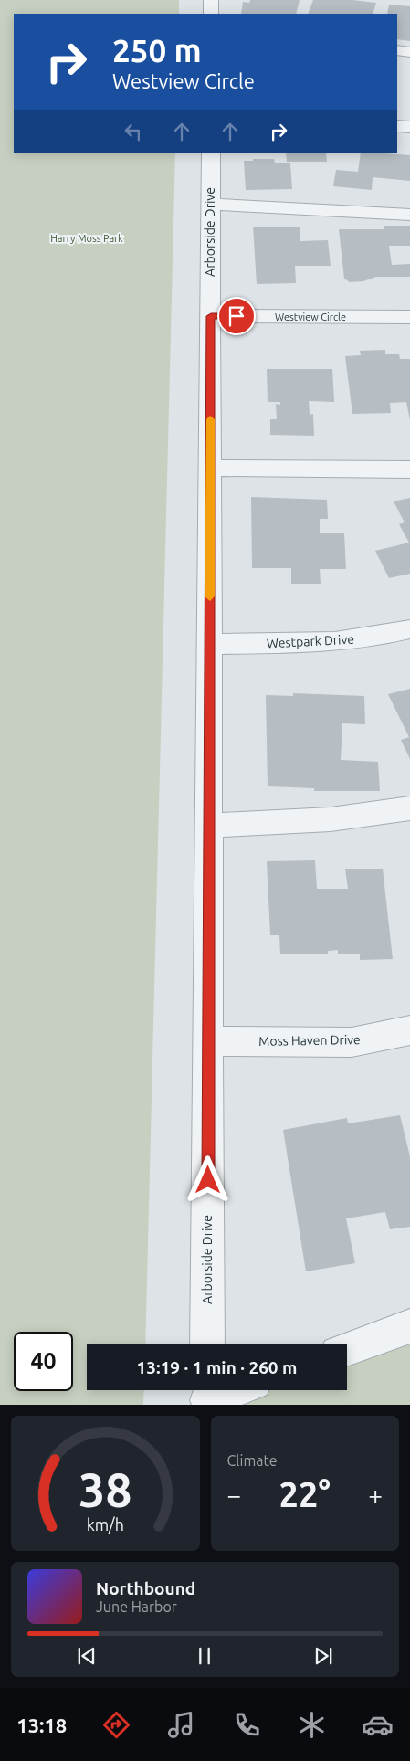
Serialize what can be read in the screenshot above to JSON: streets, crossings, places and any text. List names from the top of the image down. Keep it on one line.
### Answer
{"streets":{"street":["Arborside Drive","Westview Circle","Westpark Drive","Moss Haven Drive"]},"crossings":[["Arborside Drive","Westview Circle"],["Arborside Drive","Westpark Drive"],["Arborside Drive","Moss Haven Drive"]],"parks":["Harry Moss Park"],"page":{"turn":["250 m","Westview Circle"],"limit":"40","trip":"13:19 · 1 min · 260 m","tile":"Climate","heat":["−","22°","+"],"song":["Northbound","June Harbor"],"tabs":"13:18","gauge":["38","km/h"]}}
